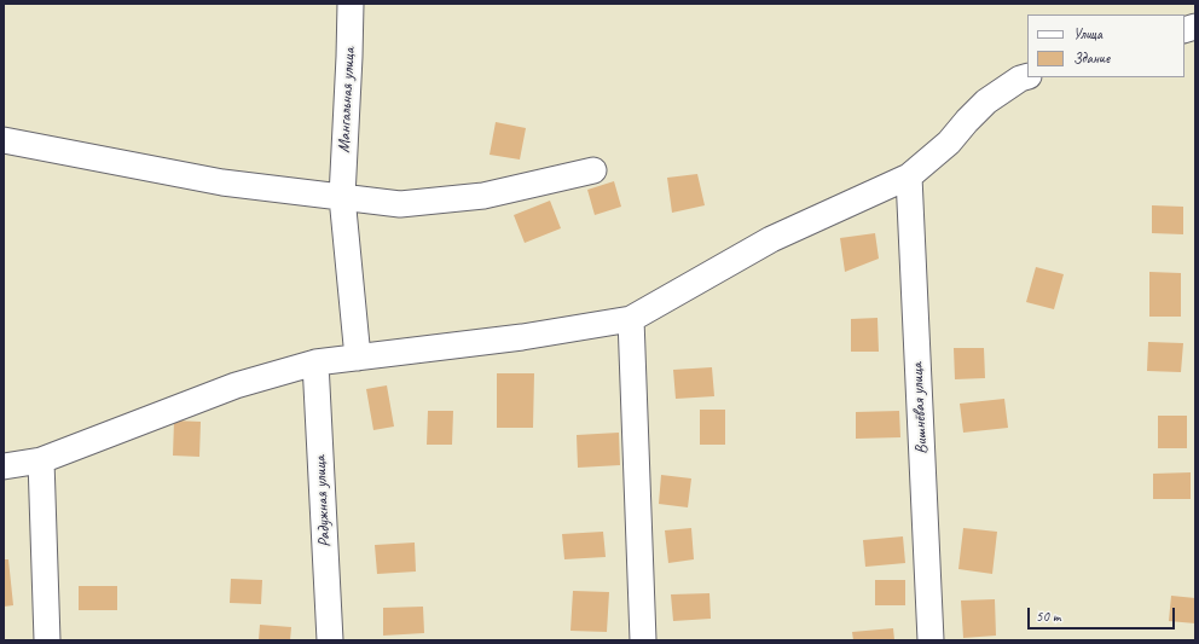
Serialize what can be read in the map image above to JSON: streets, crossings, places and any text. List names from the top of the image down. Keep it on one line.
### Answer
{"streets":{"street":["Мангальная улица","Вишнёвая улица","Радужная улица"]},"legend":["Улица","Здание"],"scale_bar":"50 m"}
